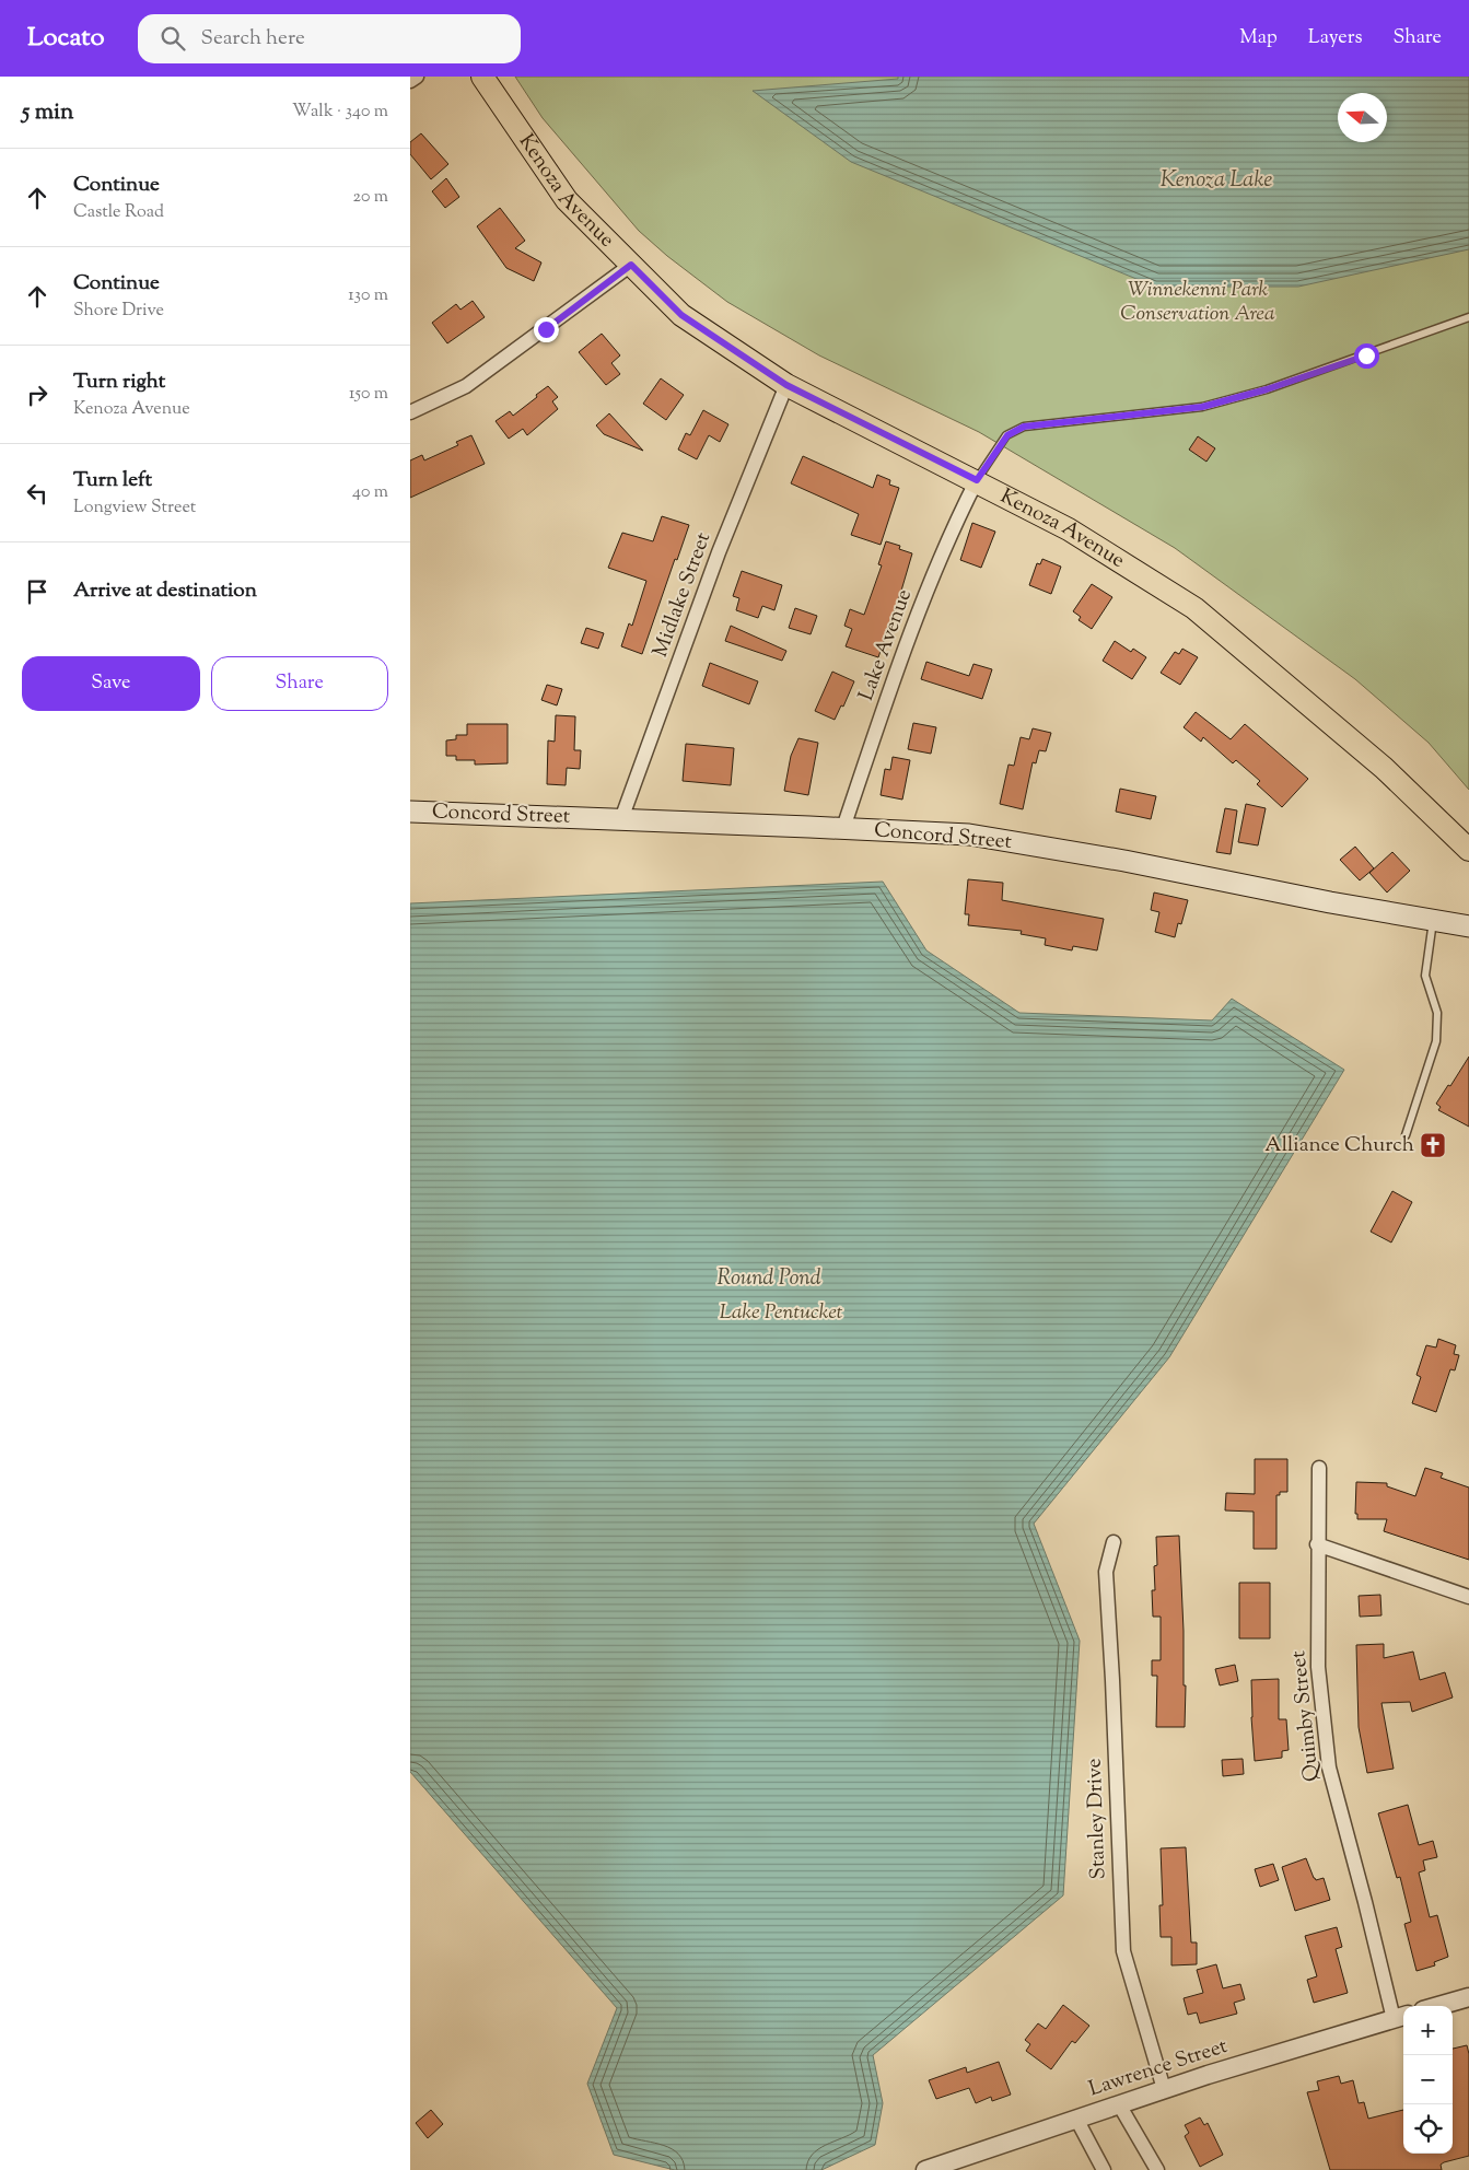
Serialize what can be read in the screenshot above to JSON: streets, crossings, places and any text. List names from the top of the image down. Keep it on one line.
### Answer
{"streets":{"main road":["Kenoza Avenue","Concord Street"],"street":["Midlake Street","Lake Avenue","Quimby Street","Stanley Drive","Lawrence Street"]},"crossings":[["Kenoza Avenue","Midlake Street"],["Kenoza Avenue","Lake Avenue"],["Midlake Street","Concord Street"],["Lake Avenue","Concord Street"],["Quimby Street","Lawrence Street"],["Stanley Drive","Lawrence Street"]],"water":["Kenoza Lake","Round Pond"],"parks":["Winnekenni Park Conservation Area","Lake Pentucket"],"places":{"church":["Alliance Church"]},"north":"left","page":{"header":"Locato","search":"Search here","nav":["Map","Layers","Share"],"heading":["5 min","Walk · 340 m"],"list":[["Continue","Castle Road","20 m"],["Continue","Shore Drive","130 m"],["Turn right","Kenoza Avenue","150 m"],["Turn left","Longview Street","40 m"],"Arrive at destination"],"buttons":["Save","Share"],"map_buttons":["+","−"]}}
